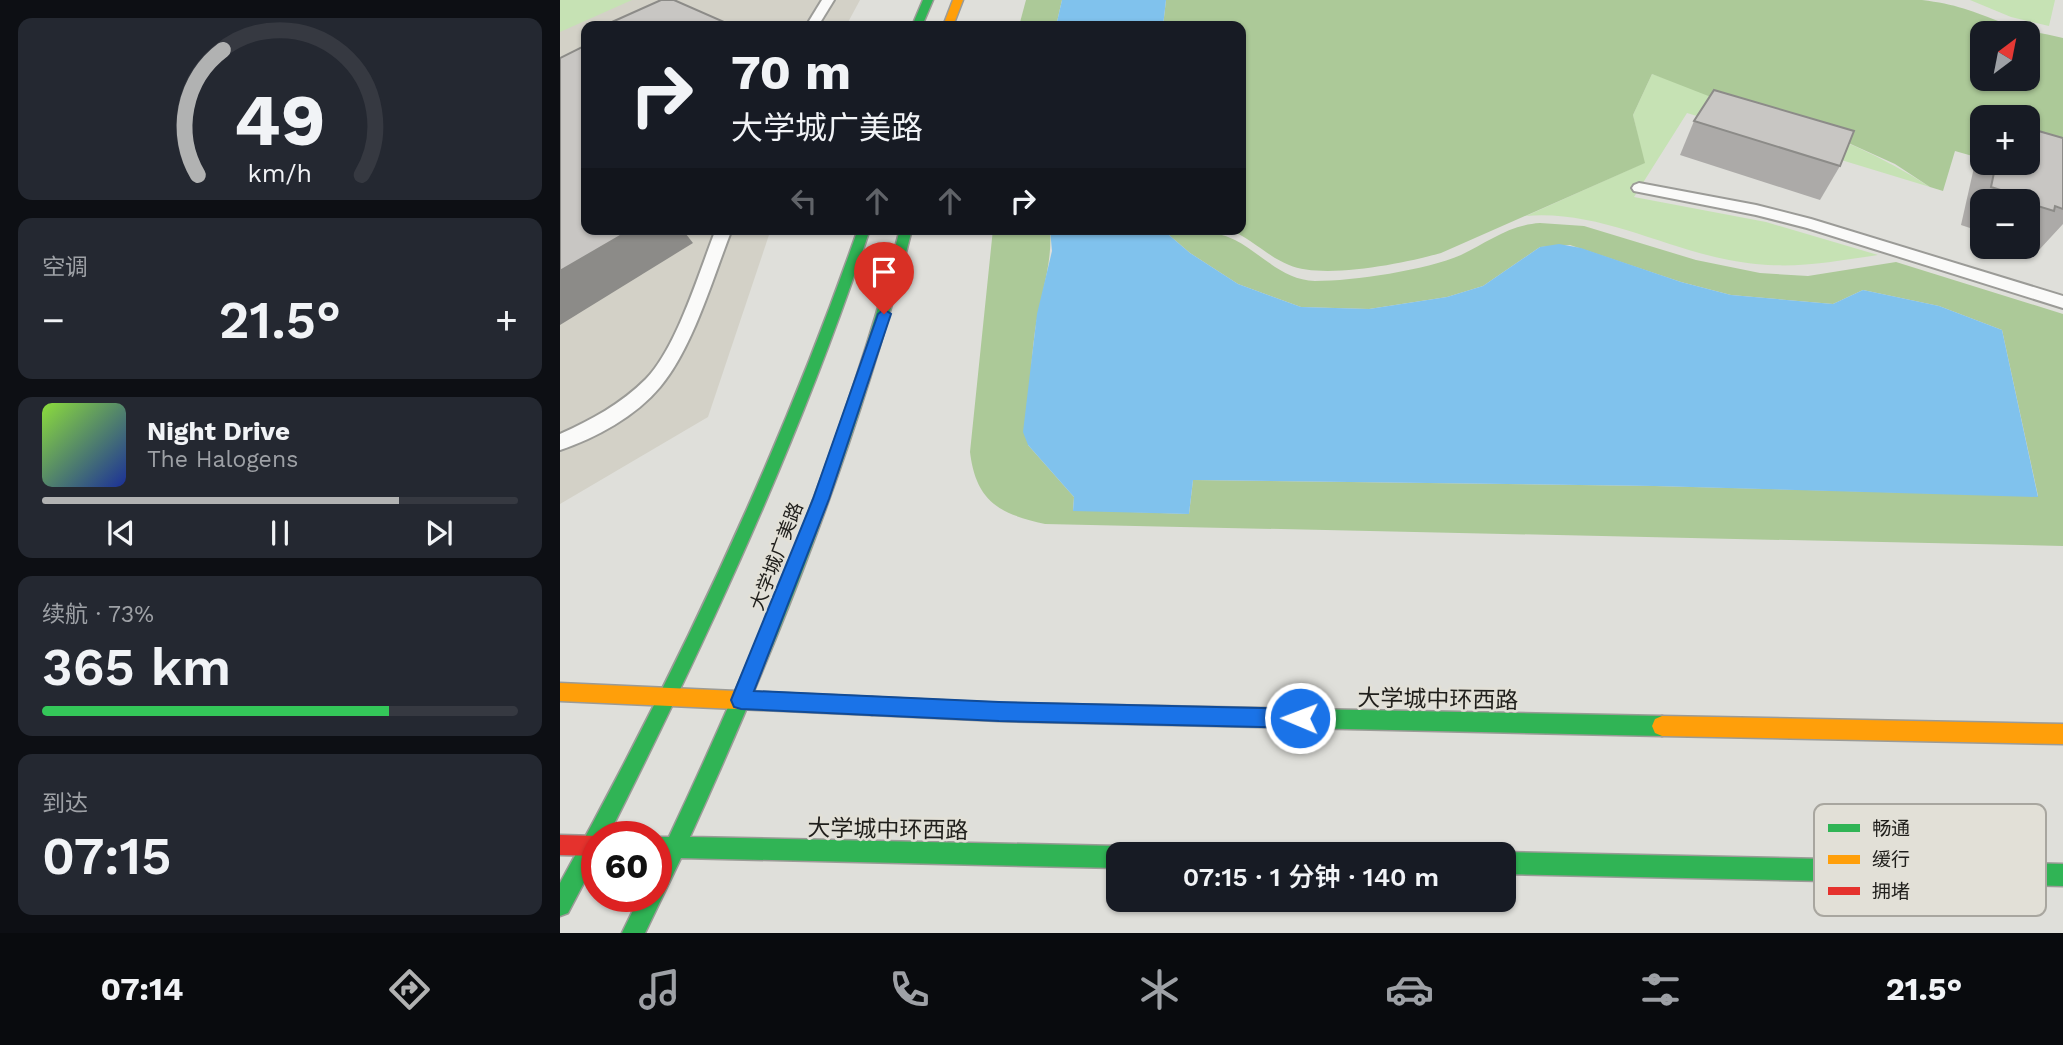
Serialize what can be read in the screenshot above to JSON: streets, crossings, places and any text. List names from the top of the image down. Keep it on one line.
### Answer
{"streets":{"main road":["大学城广美路","大学城中环西路"]},"crossings":[["大学城广美路","大学城中环西路"]],"legend":["畅通","缓行","拥堵"],"north":"top right","page":{"map_buttons":["+","−"],"turn":["70 m","大学城广美路"],"tile":["空调",["续航 · 73%","365 km"],["到达","07:15"]],"heat":["−","21.5°","+"],"song":["Night Drive","The Halogens"],"limit":"60","trip":"07:15 · 1 分钟 · 140 m","tabs":["07:14","21.5°"],"gauge":["49","km/h"]}}
